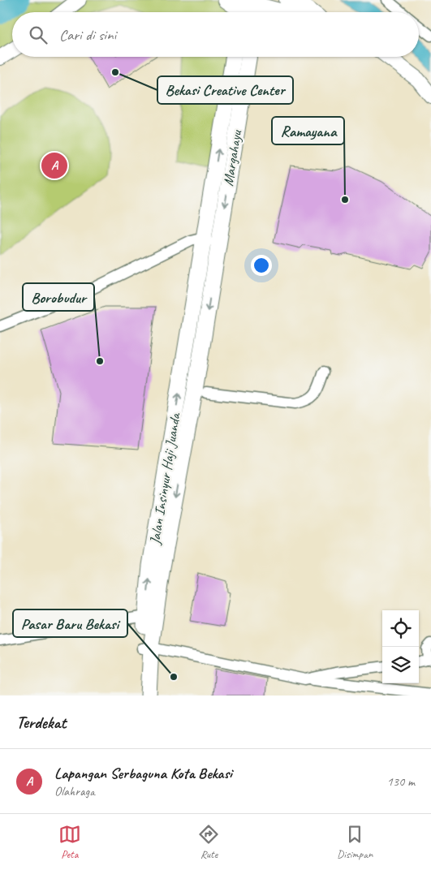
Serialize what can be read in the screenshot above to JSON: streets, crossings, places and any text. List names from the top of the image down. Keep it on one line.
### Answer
{"streets":{"main road":["Margahayu","Jalan Insinyur Haji Juanda"]},"crossings":[["Margahayu","Jalan Insinyur Haji Juanda"]],"one_way":["Margahayu"],"places":["Bekasi Creative Center","Ramayana","Borobudur","Pasar Baru Bekasi"],"page":{"search":"Cari di sini","pins":"A","heading":"Terdekat","list":[{"mark":"A","name":"Lapangan Serbaguna Kota Bekasi","note":"Olahraga","value":"130 m"}],"nav":["Peta","Rute","Disimpan"]}}
